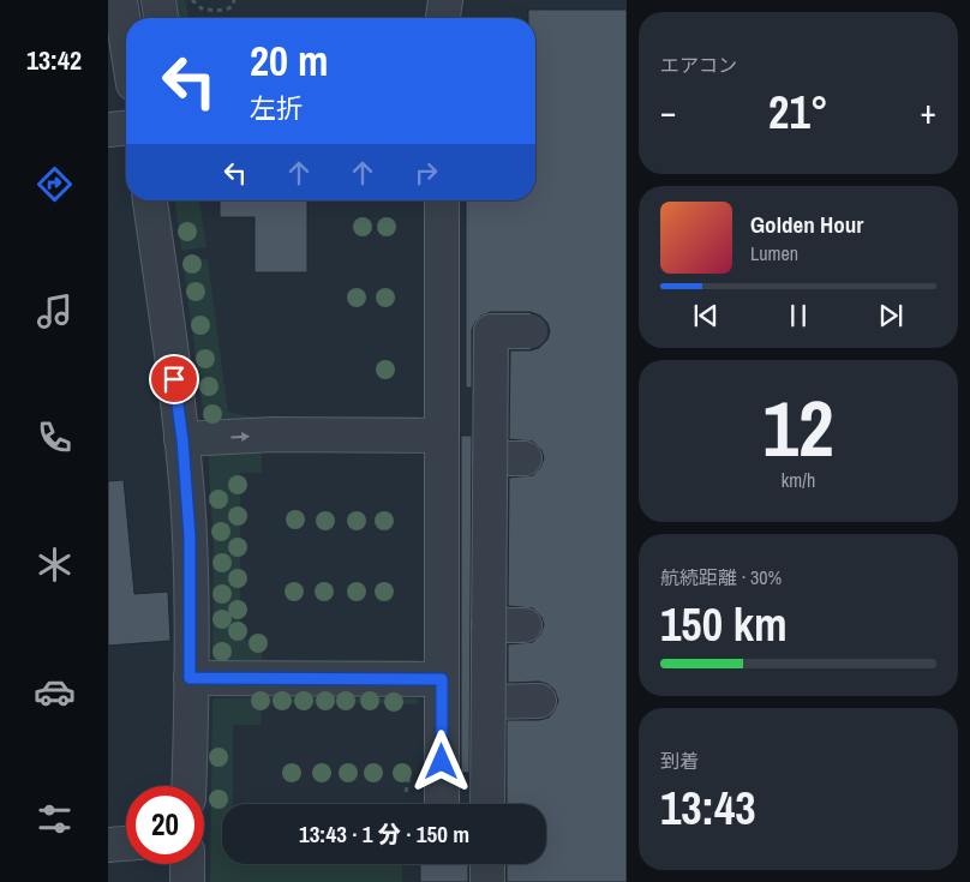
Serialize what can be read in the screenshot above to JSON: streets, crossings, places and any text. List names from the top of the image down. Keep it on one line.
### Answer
{"page":{"tabs":"13:42","tile":["エアコン",["12","km/h"],["航続距離 · 30%","150 km"],["到着","13:43"]],"turn":["20 m","左折"],"heat":["−","21°","+"],"song":["Golden Hour","Lumen"],"limit":"20","trip":"13:43 · 1 分 · 150 m"}}
